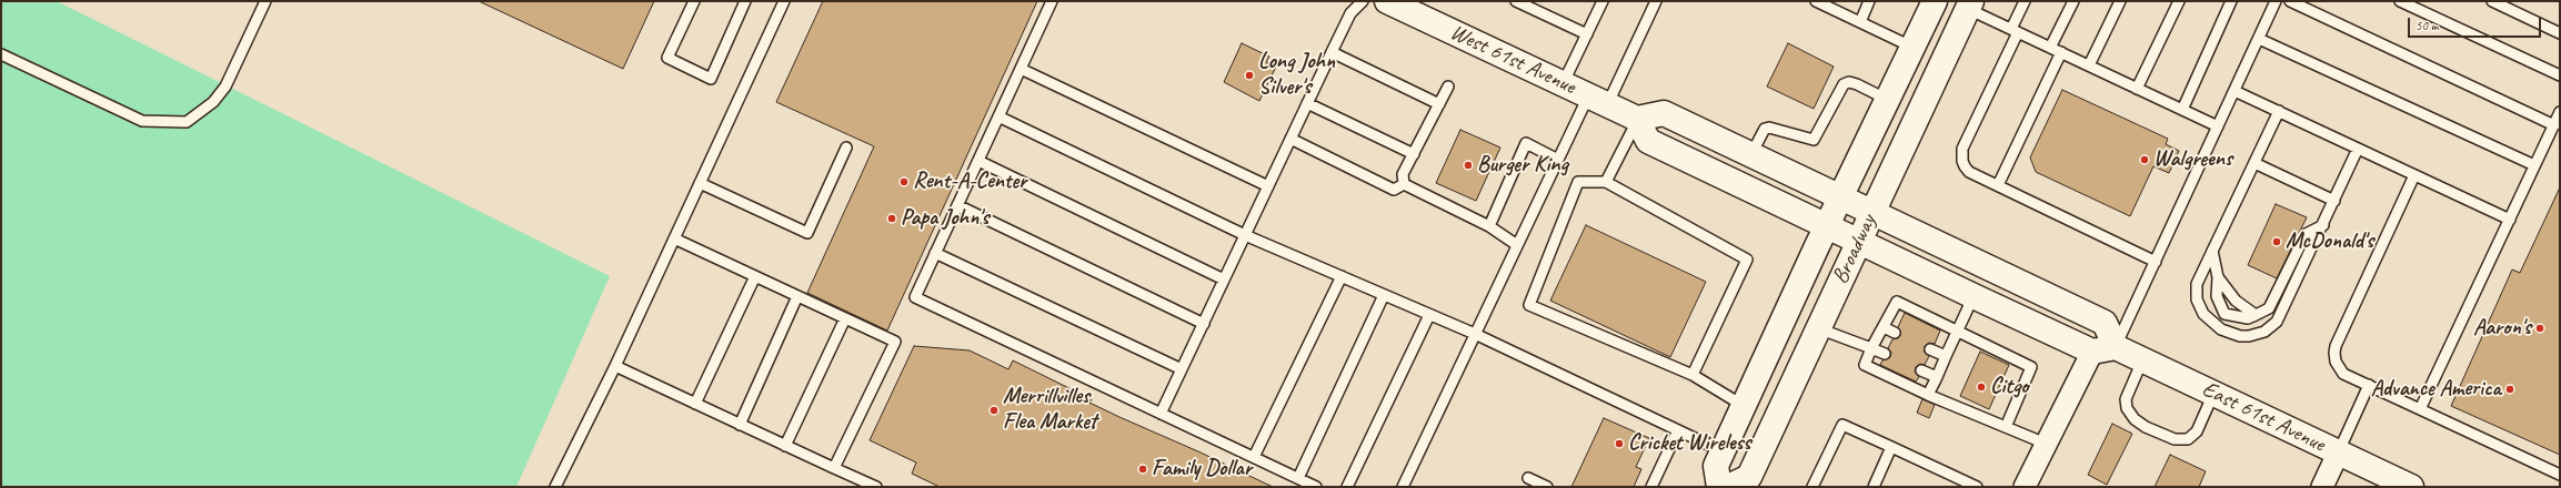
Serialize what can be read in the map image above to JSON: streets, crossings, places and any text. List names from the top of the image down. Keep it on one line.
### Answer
{"streets":{"main road":["West 61st Avenue","Broadway","East 61st Avenue"]},"crossings":[["Broadway","East 61st Avenue"]],"places":["Long John Silver's","Walgreens","Burger King","Rent-A-Center","Papa John's","McDonald's","Aaron's","Citgo","Advance America","Merrillvilles Flea Market","Cricket Wireless","Family Dollar"],"scale_bar":"50 m"}
